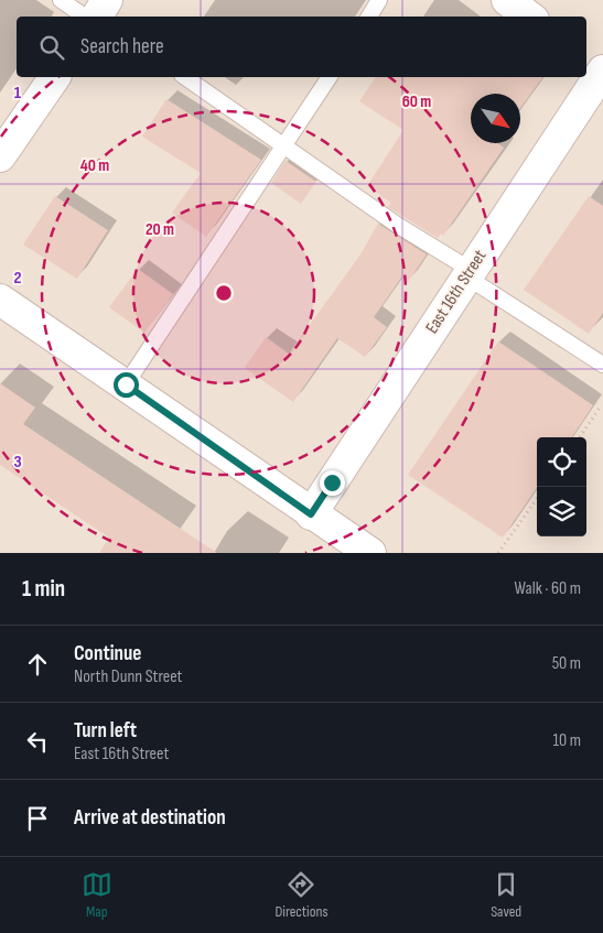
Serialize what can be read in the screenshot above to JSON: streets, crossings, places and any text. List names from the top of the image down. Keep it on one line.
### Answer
{"streets":{"street":["East 16th Street"]},"north":"bottom right","page":{"search":"Search here","heading":["1 min","Walk · 60 m"],"list":[["Continue","North Dunn Street","50 m"],["Turn left","East 16th Street","10 m"],"Arrive at destination"],"nav":["Map","Directions","Saved"]},"grid":{"rows":["1","2","3"]},"rings":["60 m","40 m","20 m"]}
